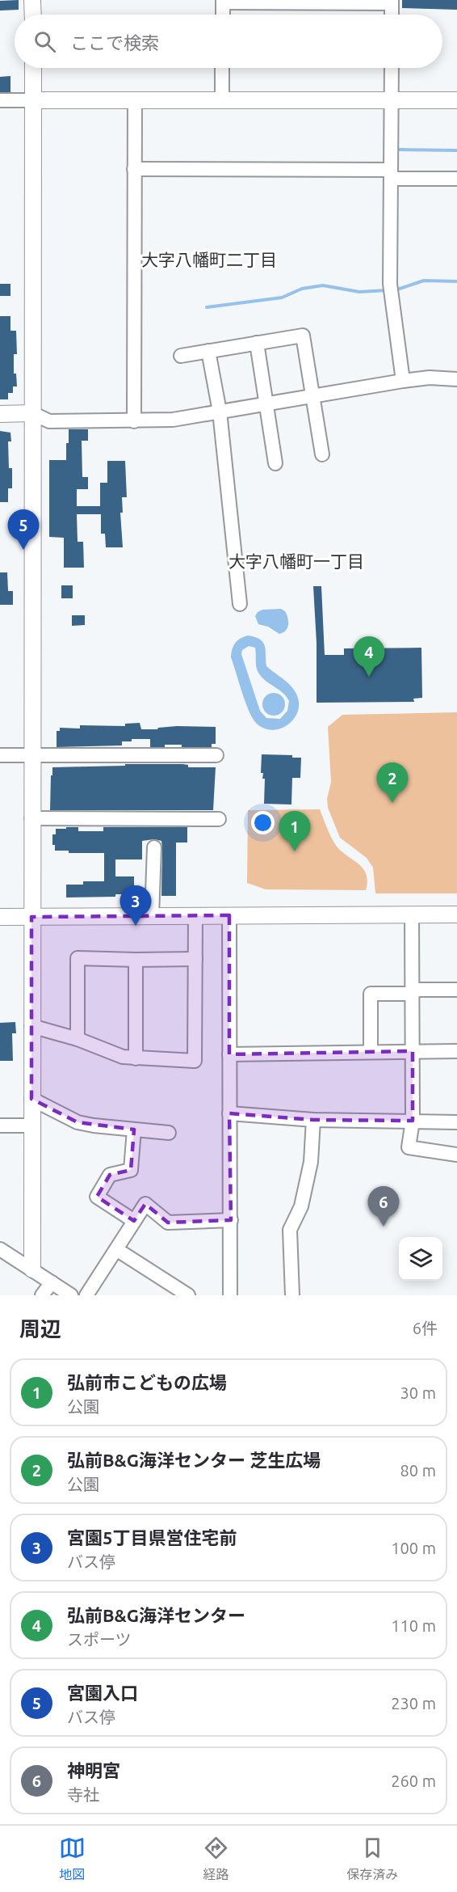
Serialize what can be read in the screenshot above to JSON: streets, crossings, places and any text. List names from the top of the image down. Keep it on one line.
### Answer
{"districts":["大字八幡町二丁目","大字八幡町一丁目"],"page":{"search":"ここで検索","pins":["5","4","2","1","3","6"],"heading":["周辺","6件"],"list":[{"mark":"1","name":"弘前市こどもの広場","note":"公園","value":"30 m"},{"mark":"2","name":"弘前B&G海洋センター 芝生広場","note":"公園","value":"80 m"},{"mark":"3","name":"宮園5丁目県営住宅前","note":"バス停","value":"100 m"},{"mark":"4","name":"弘前B&G海洋センター","note":"スポーツ","value":"110 m"},{"mark":"5","name":"宮園入口","note":"バス停","value":"230 m"},{"mark":"6","name":"神明宮","note":"寺社","value":"260 m"}],"nav":["地図","経路","保存済み"]}}
